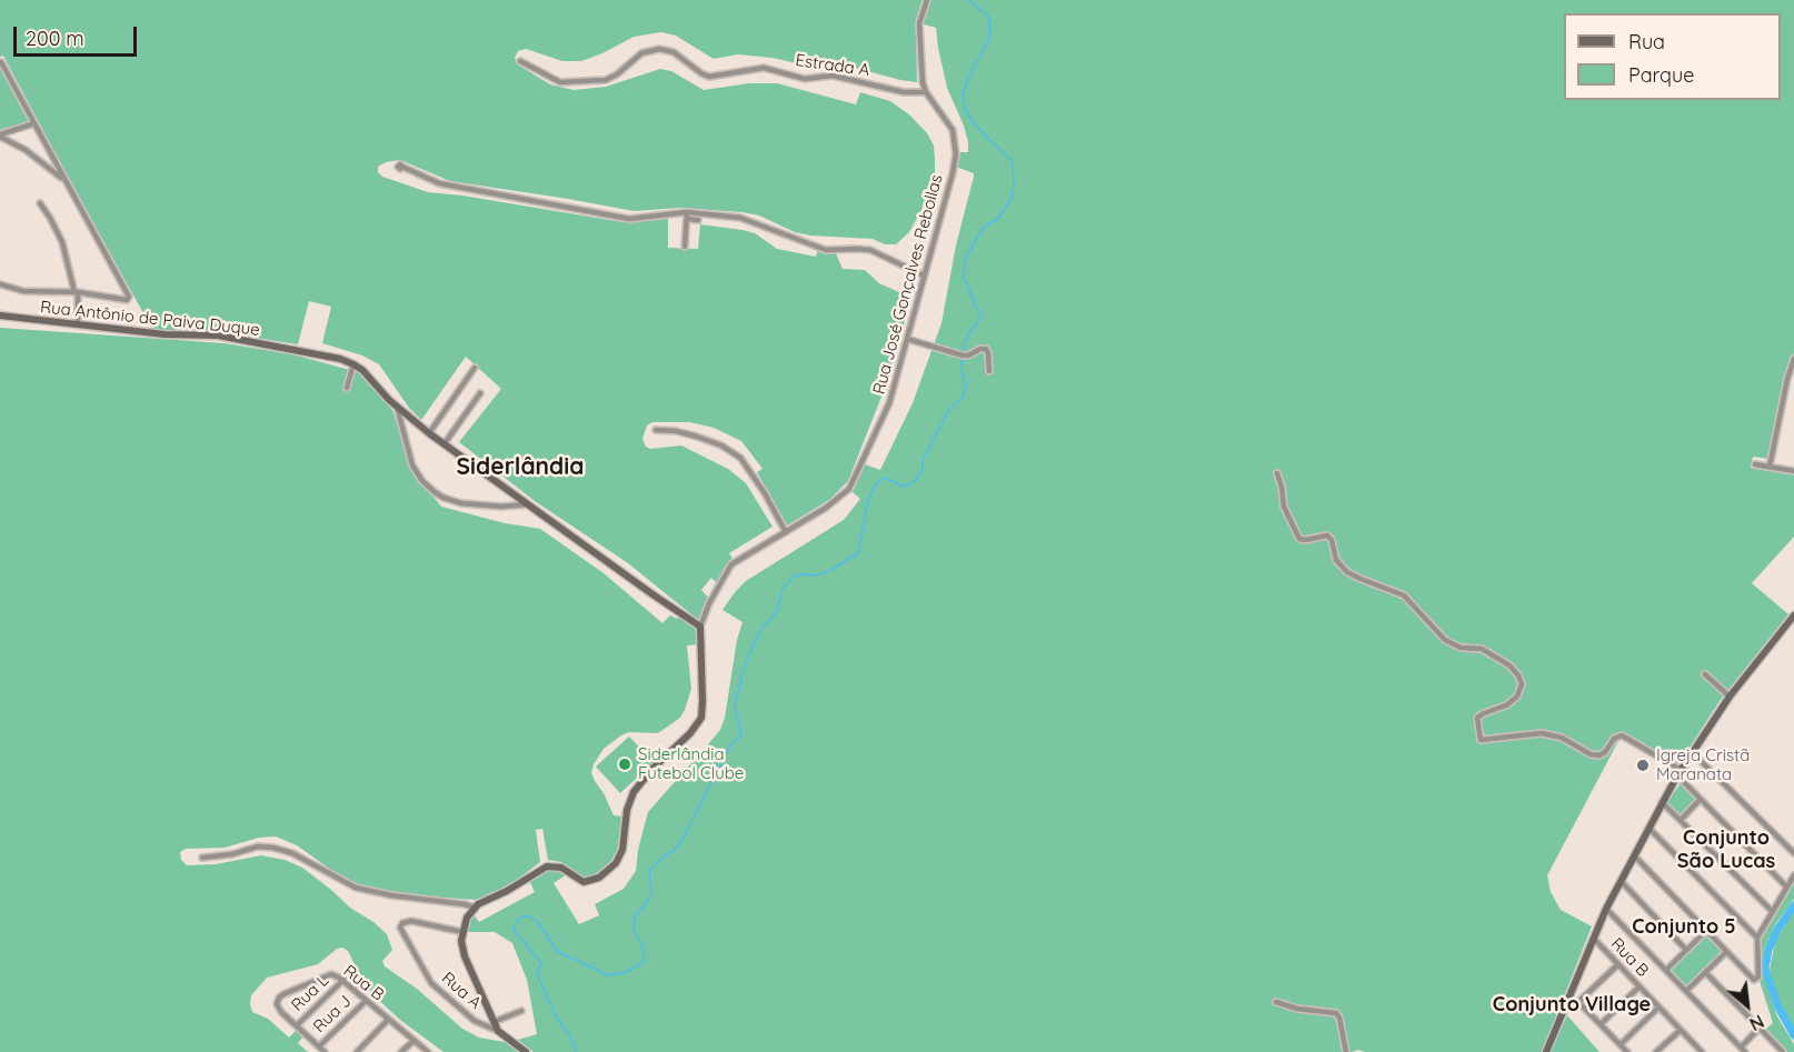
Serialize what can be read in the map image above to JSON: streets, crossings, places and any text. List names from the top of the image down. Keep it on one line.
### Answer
{"streets":{"street":["Estrada A","Rua José Gonçalves Rebollas","Rua Antônio de Paiva Duque","Rua B","Rua A","Rua L","Rua J"]},"crossings":[["Estrada A","Rua José Gonçalves Rebollas"],["Rua José Gonçalves Rebollas","Rua Antônio de Paiva Duque"],["Rua B","Rua L"],["Rua B","Rua J"]],"districts":["Siderlândia","Conjunto São Lucas","Conjunto 5","Conjunto Village"],"places":["Siderlândia Futebol Clube","Igreja Cristã Maranata"],"legend":["Rua","Parque"],"scale_bar":"200 m","north":"bottom right"}
